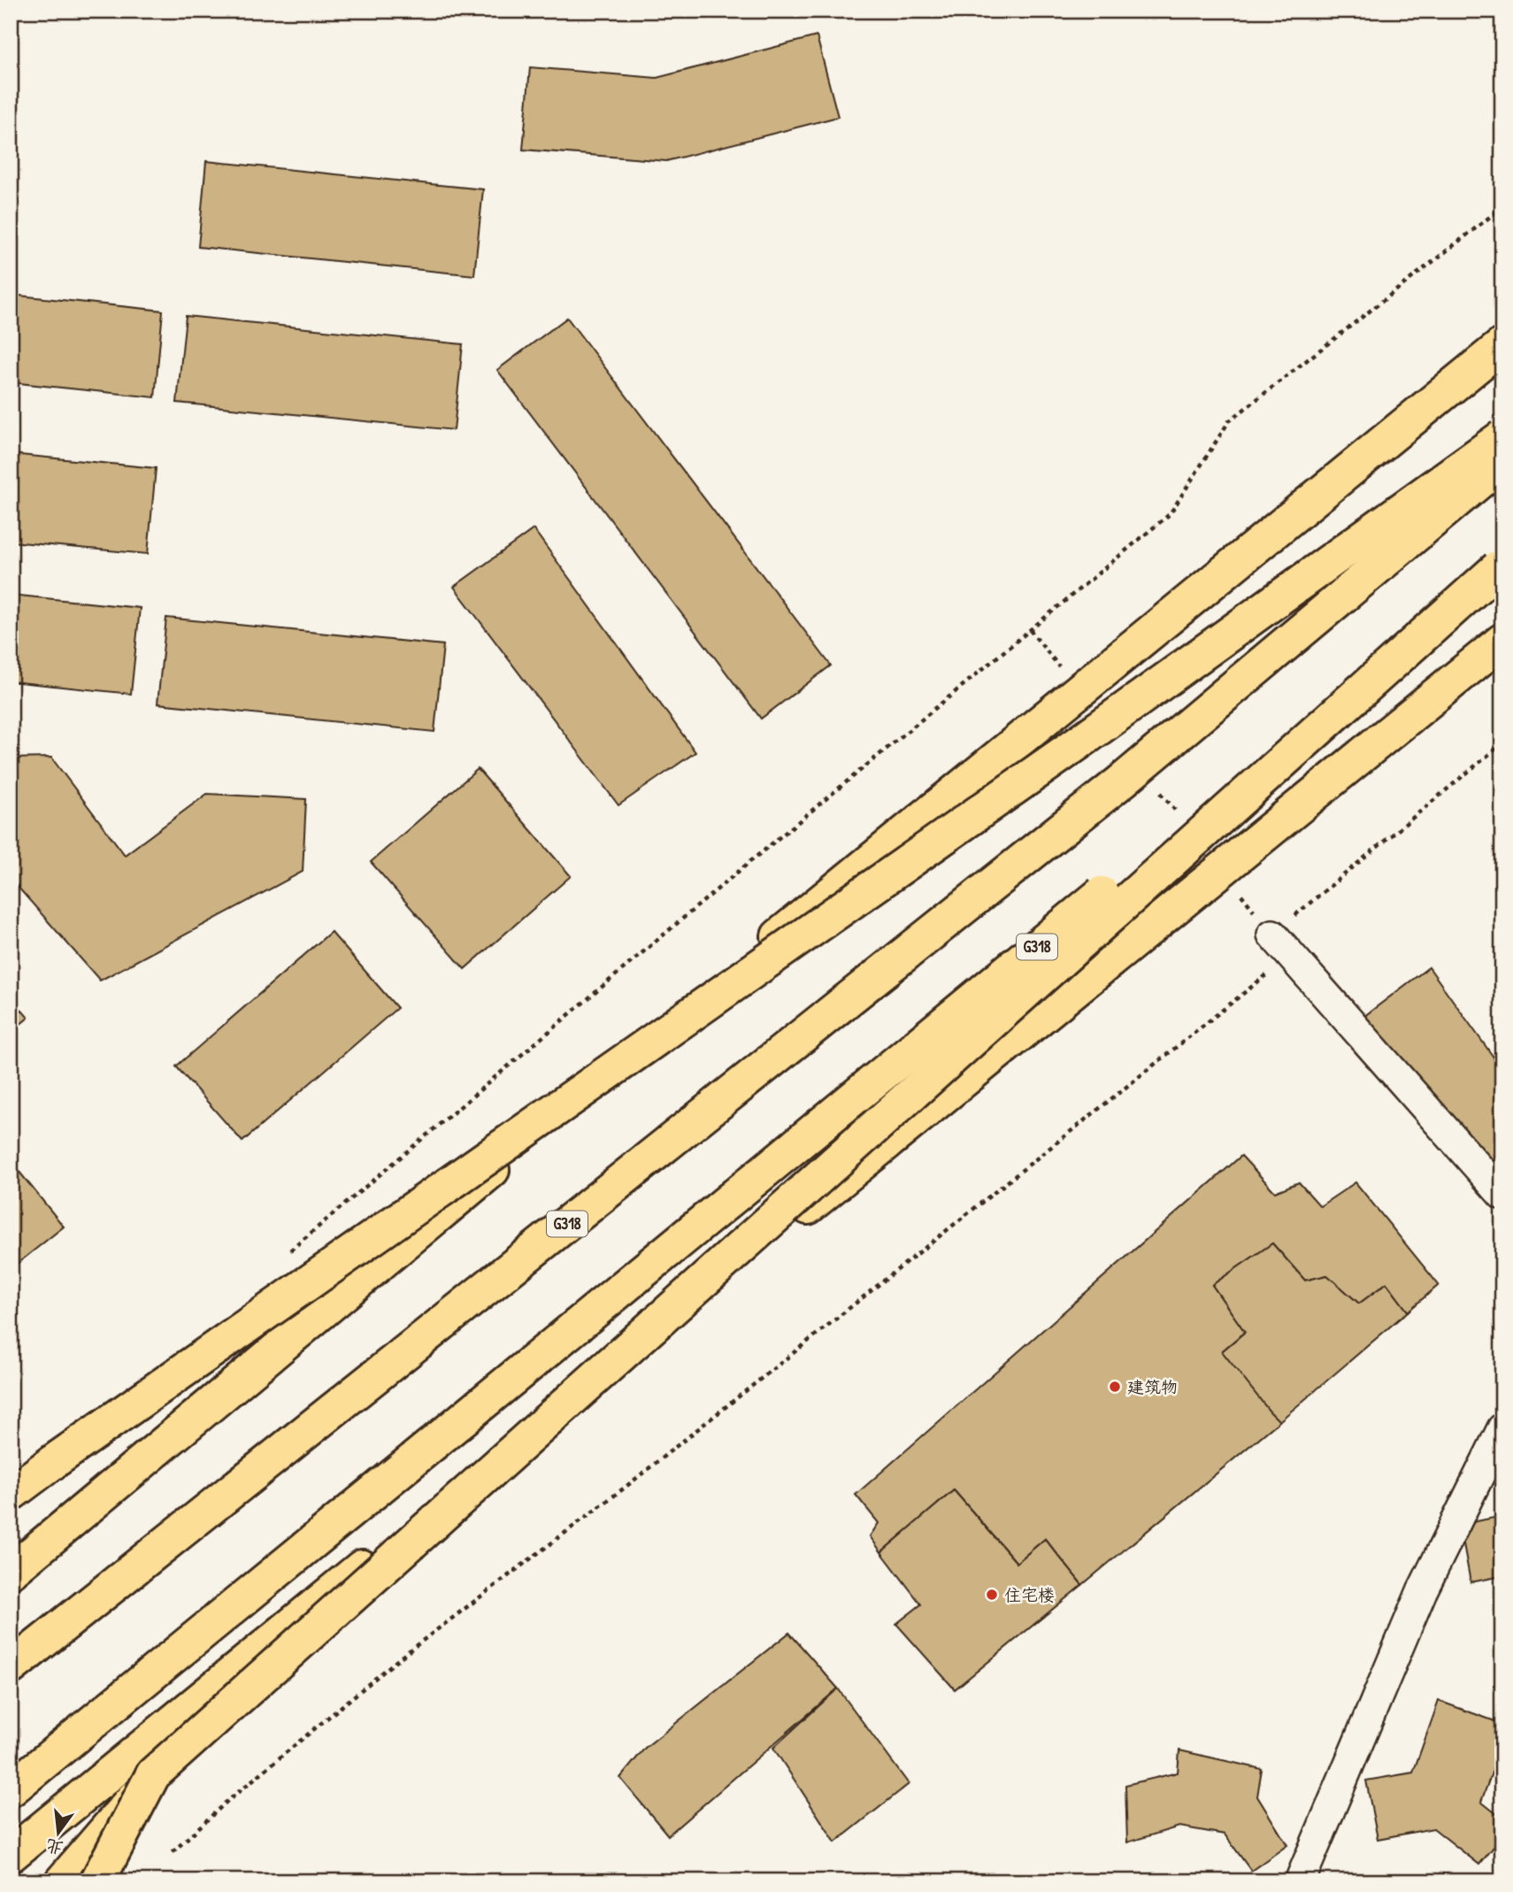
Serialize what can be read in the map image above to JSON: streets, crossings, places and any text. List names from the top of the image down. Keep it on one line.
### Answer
{"streets":{"main road":["G318"]},"places":["建筑物","住宅楼"],"north":"bottom"}
